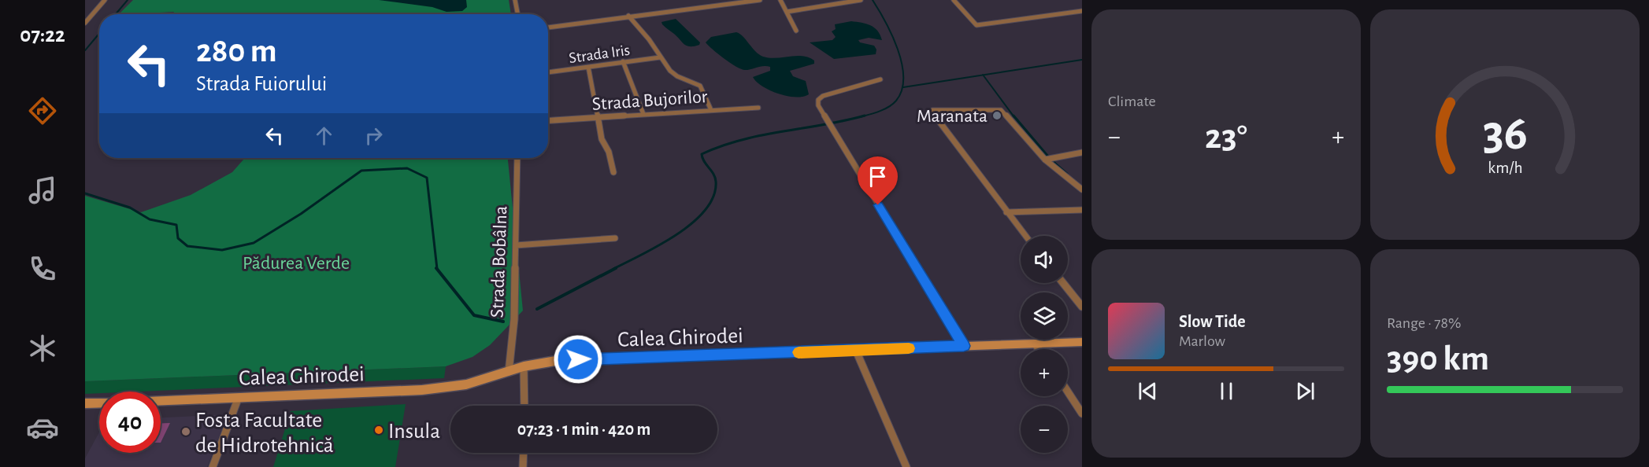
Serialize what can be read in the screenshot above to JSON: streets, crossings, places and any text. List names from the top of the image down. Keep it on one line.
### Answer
{"streets":{"street":["Strada Iris","Strada Bujorilor","Strada Bobâlna","Calea Ghirodei"]},"crossings":[["Strada Bobâlna","Calea Ghirodei"]],"parks":["Pădurea Verde"],"places":["Maranata","Insula","Fosta Facultate de Hidrotehnică"],"page":{"tabs":"07:22","tile":["Climate",["Range · 78%","390 km"]],"turn":["280 m","Strada Fuiorului"],"heat":["−","23°","+"],"map_buttons":["+","−"],"song":["Slow Tide","Marlow"],"limit":"40","trip":"07:23 · 1 min · 420 m","gauge":["36","km/h"]}}
